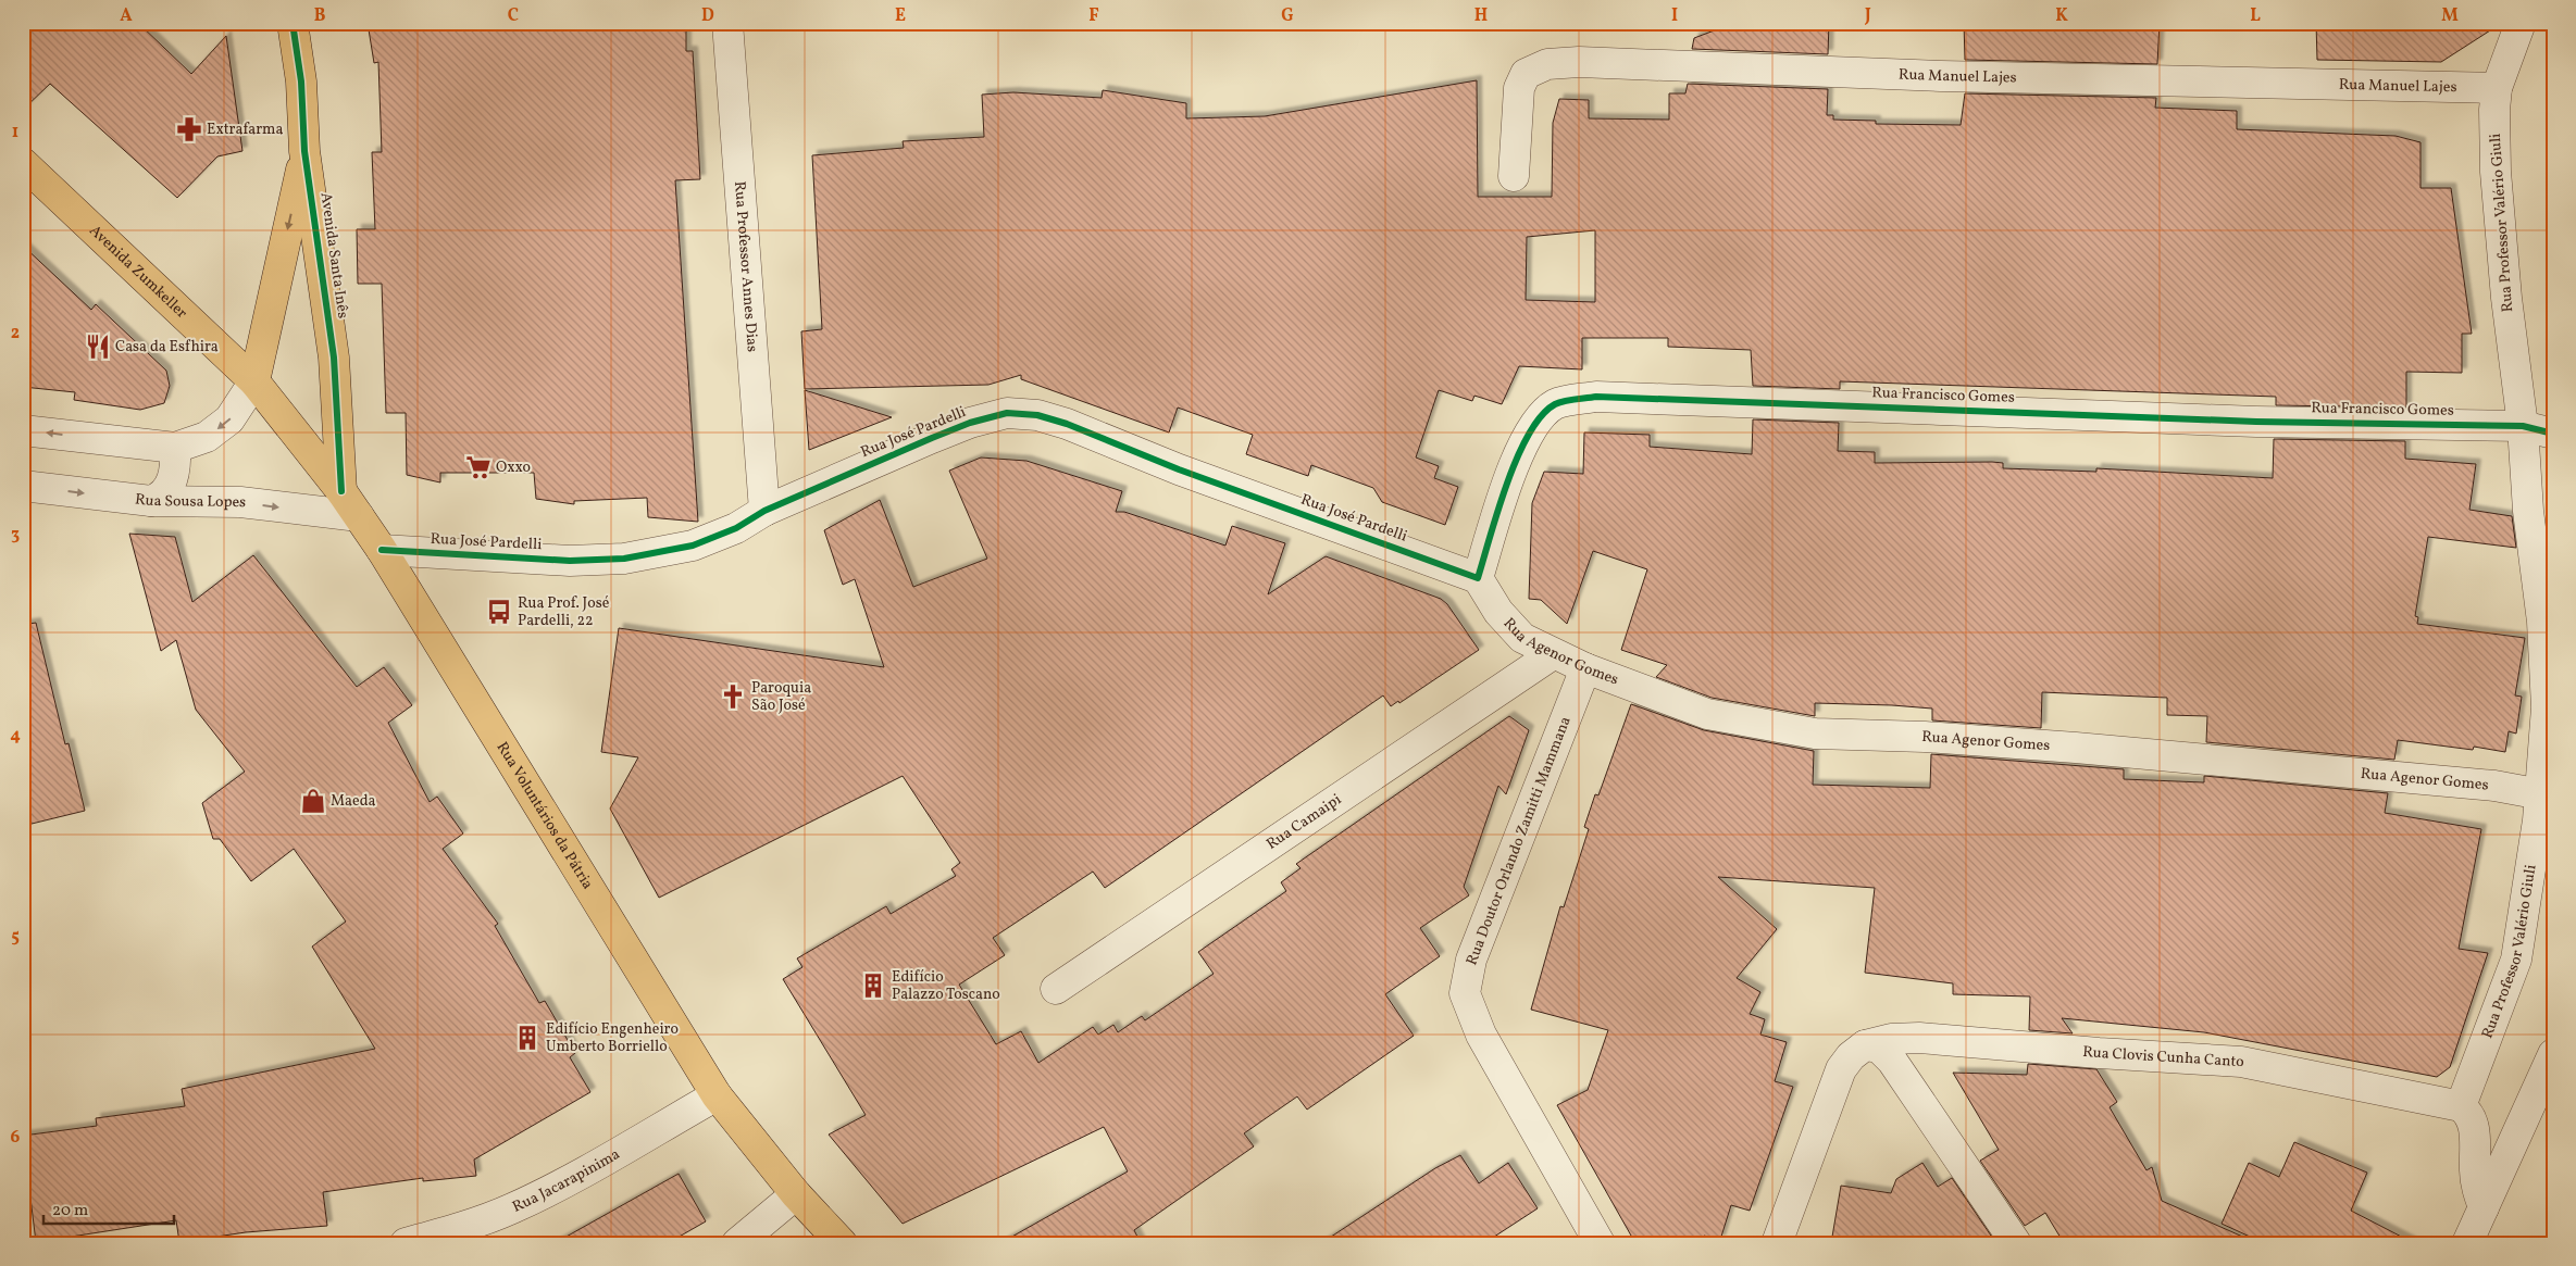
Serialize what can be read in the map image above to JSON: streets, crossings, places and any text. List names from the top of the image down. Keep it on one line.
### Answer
{"streets":{"main road":["Avenida Santa Inês","Avenida Zumkeller","Rua Voluntários da Pátria"],"street":["Rua Manuel Lajes","Rua Professor Valério Giuli","Rua Professor Annes Dias","Rua Francisco Gomes","Rua José Pardelli","Rua Sousa Lopes","Rua Agenor Gomes","Rua Camaipi","Rua Doutor Orlando Zamitti Mammana","Rua Clovis Cunha Canto","Rua Jacarapinima"]},"crossings":[["Rua Manuel Lajes","Rua Professor Valério Giuli"],["Rua Professor Valério Giuli","Rua Francisco Gomes"],["Rua Professor Valério Giuli","Rua Agenor Gomes"],["Rua Professor Valério Giuli","Rua Clovis Cunha Canto"],["Avenida Santa Inês","Avenida Zumkeller"],["Avenida Santa Inês","Rua Voluntários da Pátria"],["Rua Professor Annes Dias","Rua José Pardelli"],["Avenida Zumkeller","Rua Voluntários da Pátria"],["Rua Francisco Gomes","Rua José Pardelli"],["Rua Francisco Gomes","Rua Agenor Gomes"],["Rua José Pardelli","Rua Agenor Gomes"],["Rua José Pardelli","Rua Voluntários da Pátria"],["Rua Sousa Lopes","Rua Voluntários da Pátria"],["Rua Agenor Gomes","Rua Camaipi"],["Rua Agenor Gomes","Rua Doutor Orlando Zamitti Mammana"],["Rua Voluntários da Pátria","Rua Jacarapinima"]],"places":{"pharmacy":["Extrafarma"],"restaurant":["Casa da Esfhira"],"supermarket":["Oxxo"],"bus stop":["Rua Prof. José Pardelli, 22"],"church":["Paroquia São José"],"shop":["Maeda"],"building":["Edifício Palazzo Toscano","Edifício Engenheiro Umberto Borriello"]},"scale_bar":"20 m","grid":{"columns":["A","B","C","D","E","F","G","H","I","J","K","L","M"],"rows":["1","2","3","4","5","6"]}}
